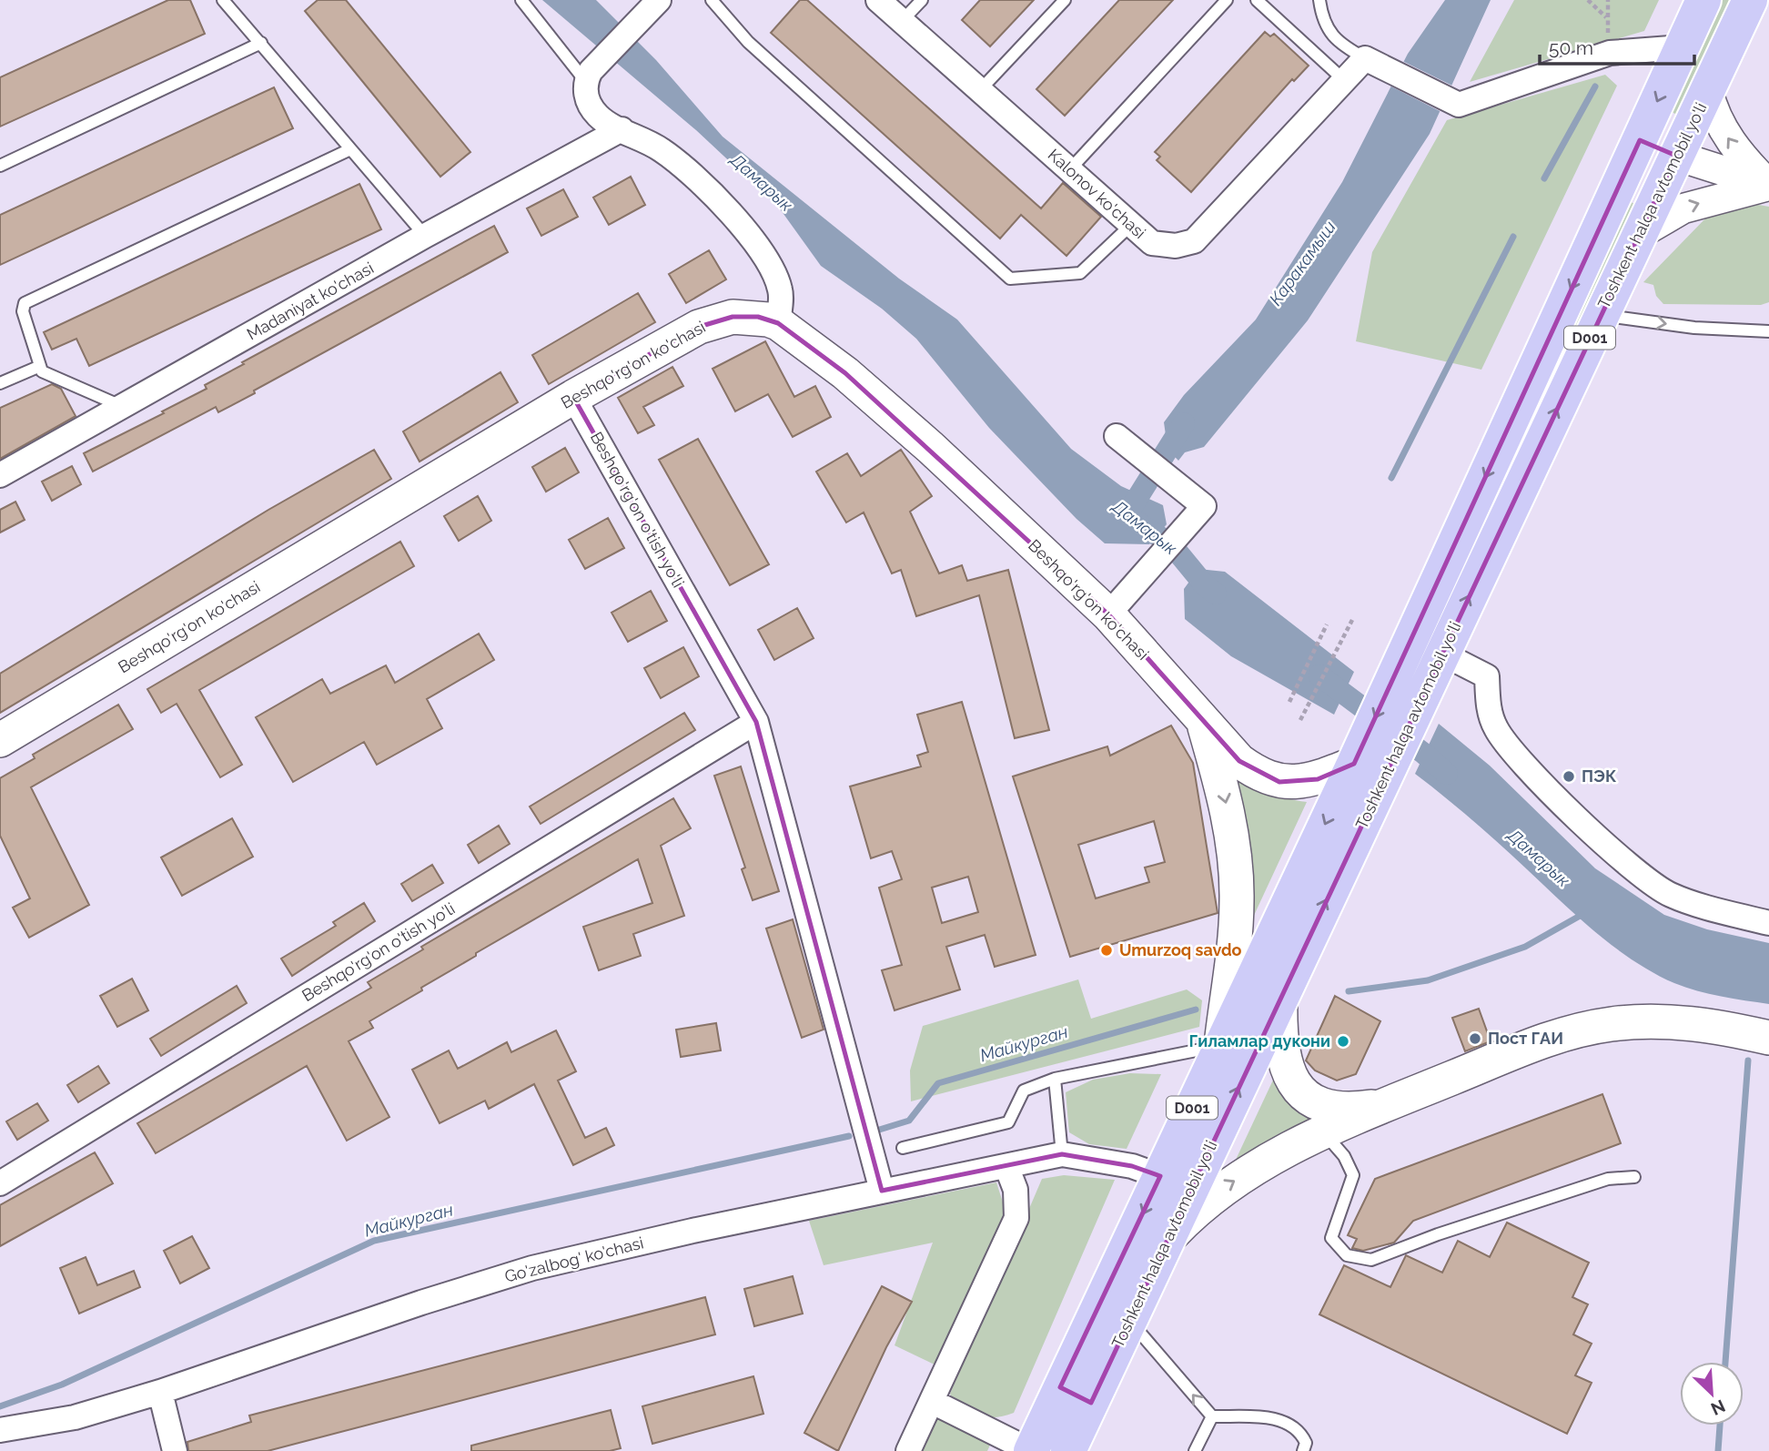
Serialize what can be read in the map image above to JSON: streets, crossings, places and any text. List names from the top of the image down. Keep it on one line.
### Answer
{"streets":{"highway":["Toshkent halqa avtomobil yo'li","D001"],"main road":["Beshqo'rg'on ko'chasi"],"street":["Kalonov ko'chasi","Madaniyat ko'chasi","Beshqo'rg'on o'tish yo'li","Go'zalbog' ko'chasi"]},"crossings":[["Toshkent halqa avtomobil yo'li","Beshqo'rg'on ko'chasi"],["Toshkent halqa avtomobil yo'li","Go'zalbog' ko'chasi"],["Beshqo'rg'on ko'chasi","Beshqo'rg'on o'tish yo'li"],["Beshqo'rg'on o'tish yo'li","Go'zalbog' ko'chasi"]],"water":["Дамарык","Каракамыш","Майкурган"],"places":["ПЭК","Umurzoq savdo","Пост ГАИ","Гиламлар дукони"],"scale_bar":"50 m","north":"bottom right"}
